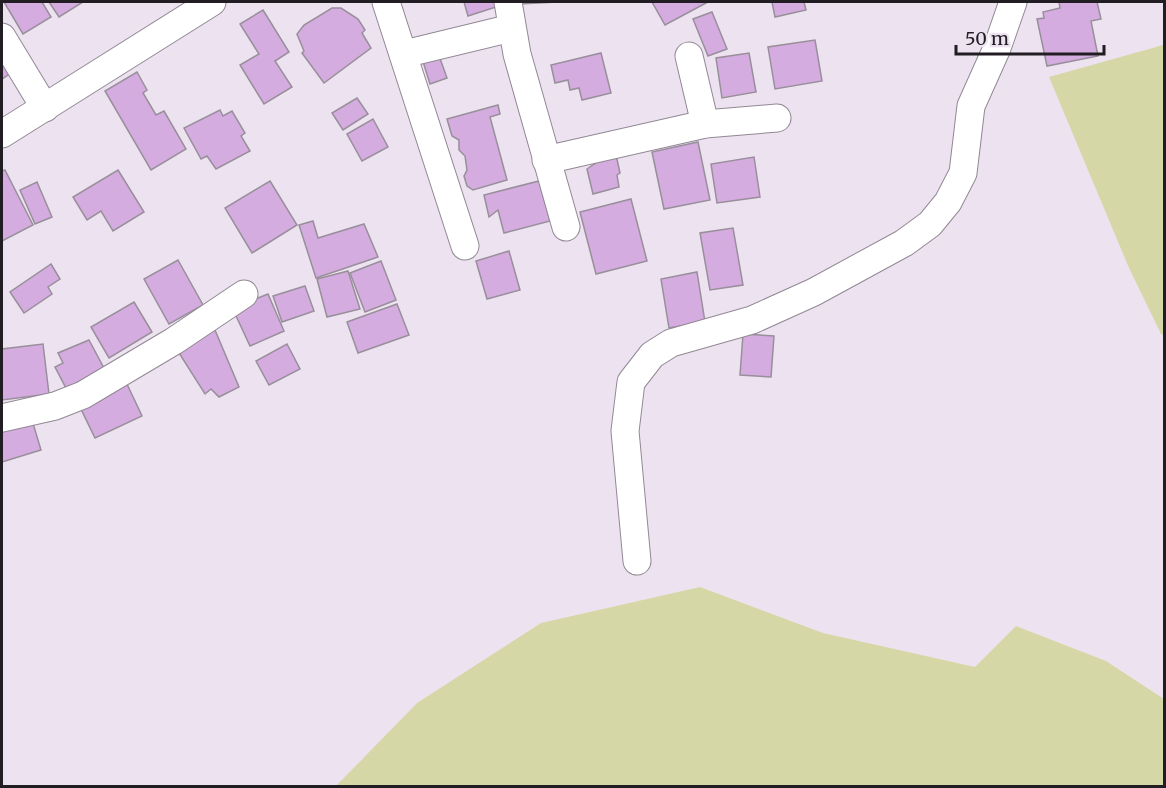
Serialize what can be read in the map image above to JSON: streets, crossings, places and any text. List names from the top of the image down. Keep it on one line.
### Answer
{"scale_bar":"50 m"}
